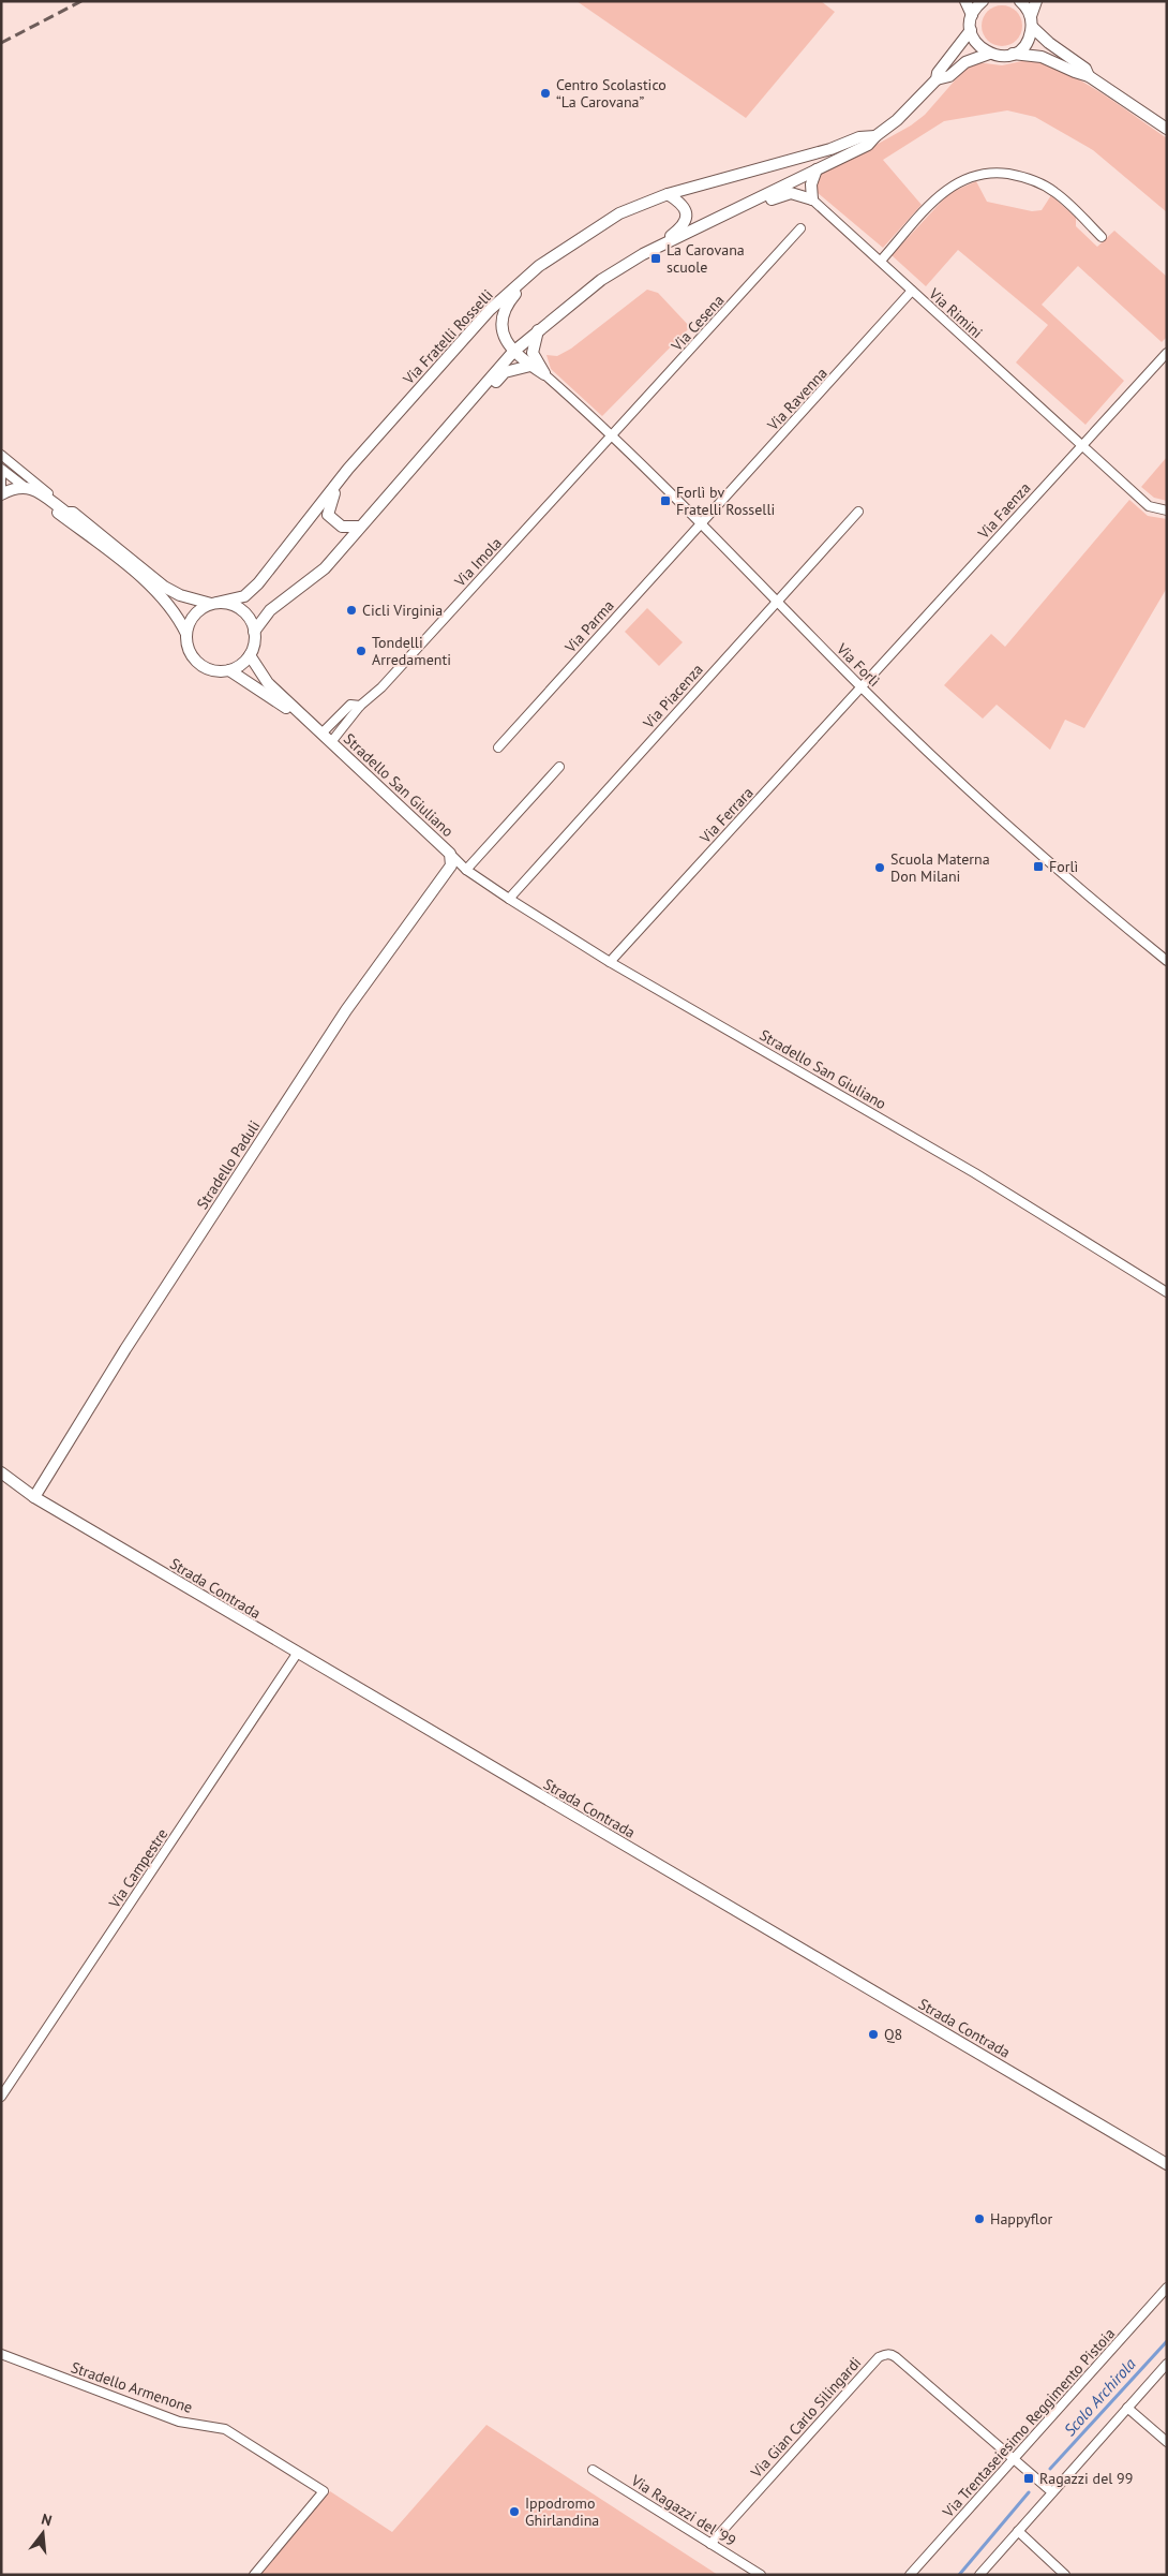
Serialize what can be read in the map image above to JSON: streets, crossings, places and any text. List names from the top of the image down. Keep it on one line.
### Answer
{"streets":{"street":["Via Rimini","Via Cesena","Via Fratelli Rosselli","Via Ravenna","Via Faenza","Via Imola","Via Parma","Via Forlì","Via Piacenza","Stradello San Giuliano","Via Ferrara","Stradello Paduli","Strada Contrada","Via Campestre","Stradello Armenone","Via Gian Carlo Silingardi","Via Trentaseiesimo Reggimento Pistoia","Via Ragazzi del '99"]},"crossings":[["Via Rimini","Via Ravenna"],["Via Rimini","Via Faenza"],["Via Cesena","Via Imola"],["Via Cesena","Via Forlì"],["Via Fratelli Rosselli","Stradello San Giuliano"],["Via Ravenna","Via Parma"],["Via Ravenna","Via Forlì"],["Via Faenza","Via Forlì"],["Via Faenza","Via Ferrara"],["Via Imola","Via Forlì"],["Via Imola","Stradello San Giuliano"],["Via Parma","Via Forlì"],["Via Forlì","Via Piacenza"],["Via Forlì","Via Ferrara"],["Via Piacenza","Stradello San Giuliano"],["Stradello San Giuliano","Via Ferrara"],["Stradello San Giuliano","Stradello Paduli"],["Stradello Paduli","Strada Contrada"],["Strada Contrada","Via Campestre"],["Via Gian Carlo Silingardi","Via Trentaseiesimo Reggimento Pistoia"],["Via Gian Carlo Silingardi","Via Ragazzi del '99"]],"water":["Scolo Archirola"],"places":{"other":["Centro Scolastico “La Carovana”","Cicli Virginia","Tondelli Arredamenti","Scuola Materna Don Milani","Q8","Happyflor","Ippodromo Ghirlandina"],"transit":["La Carovana scuole","Forlì bv Fratelli Rosselli","Forlì","Ragazzi del 99"]},"north":"top"}
